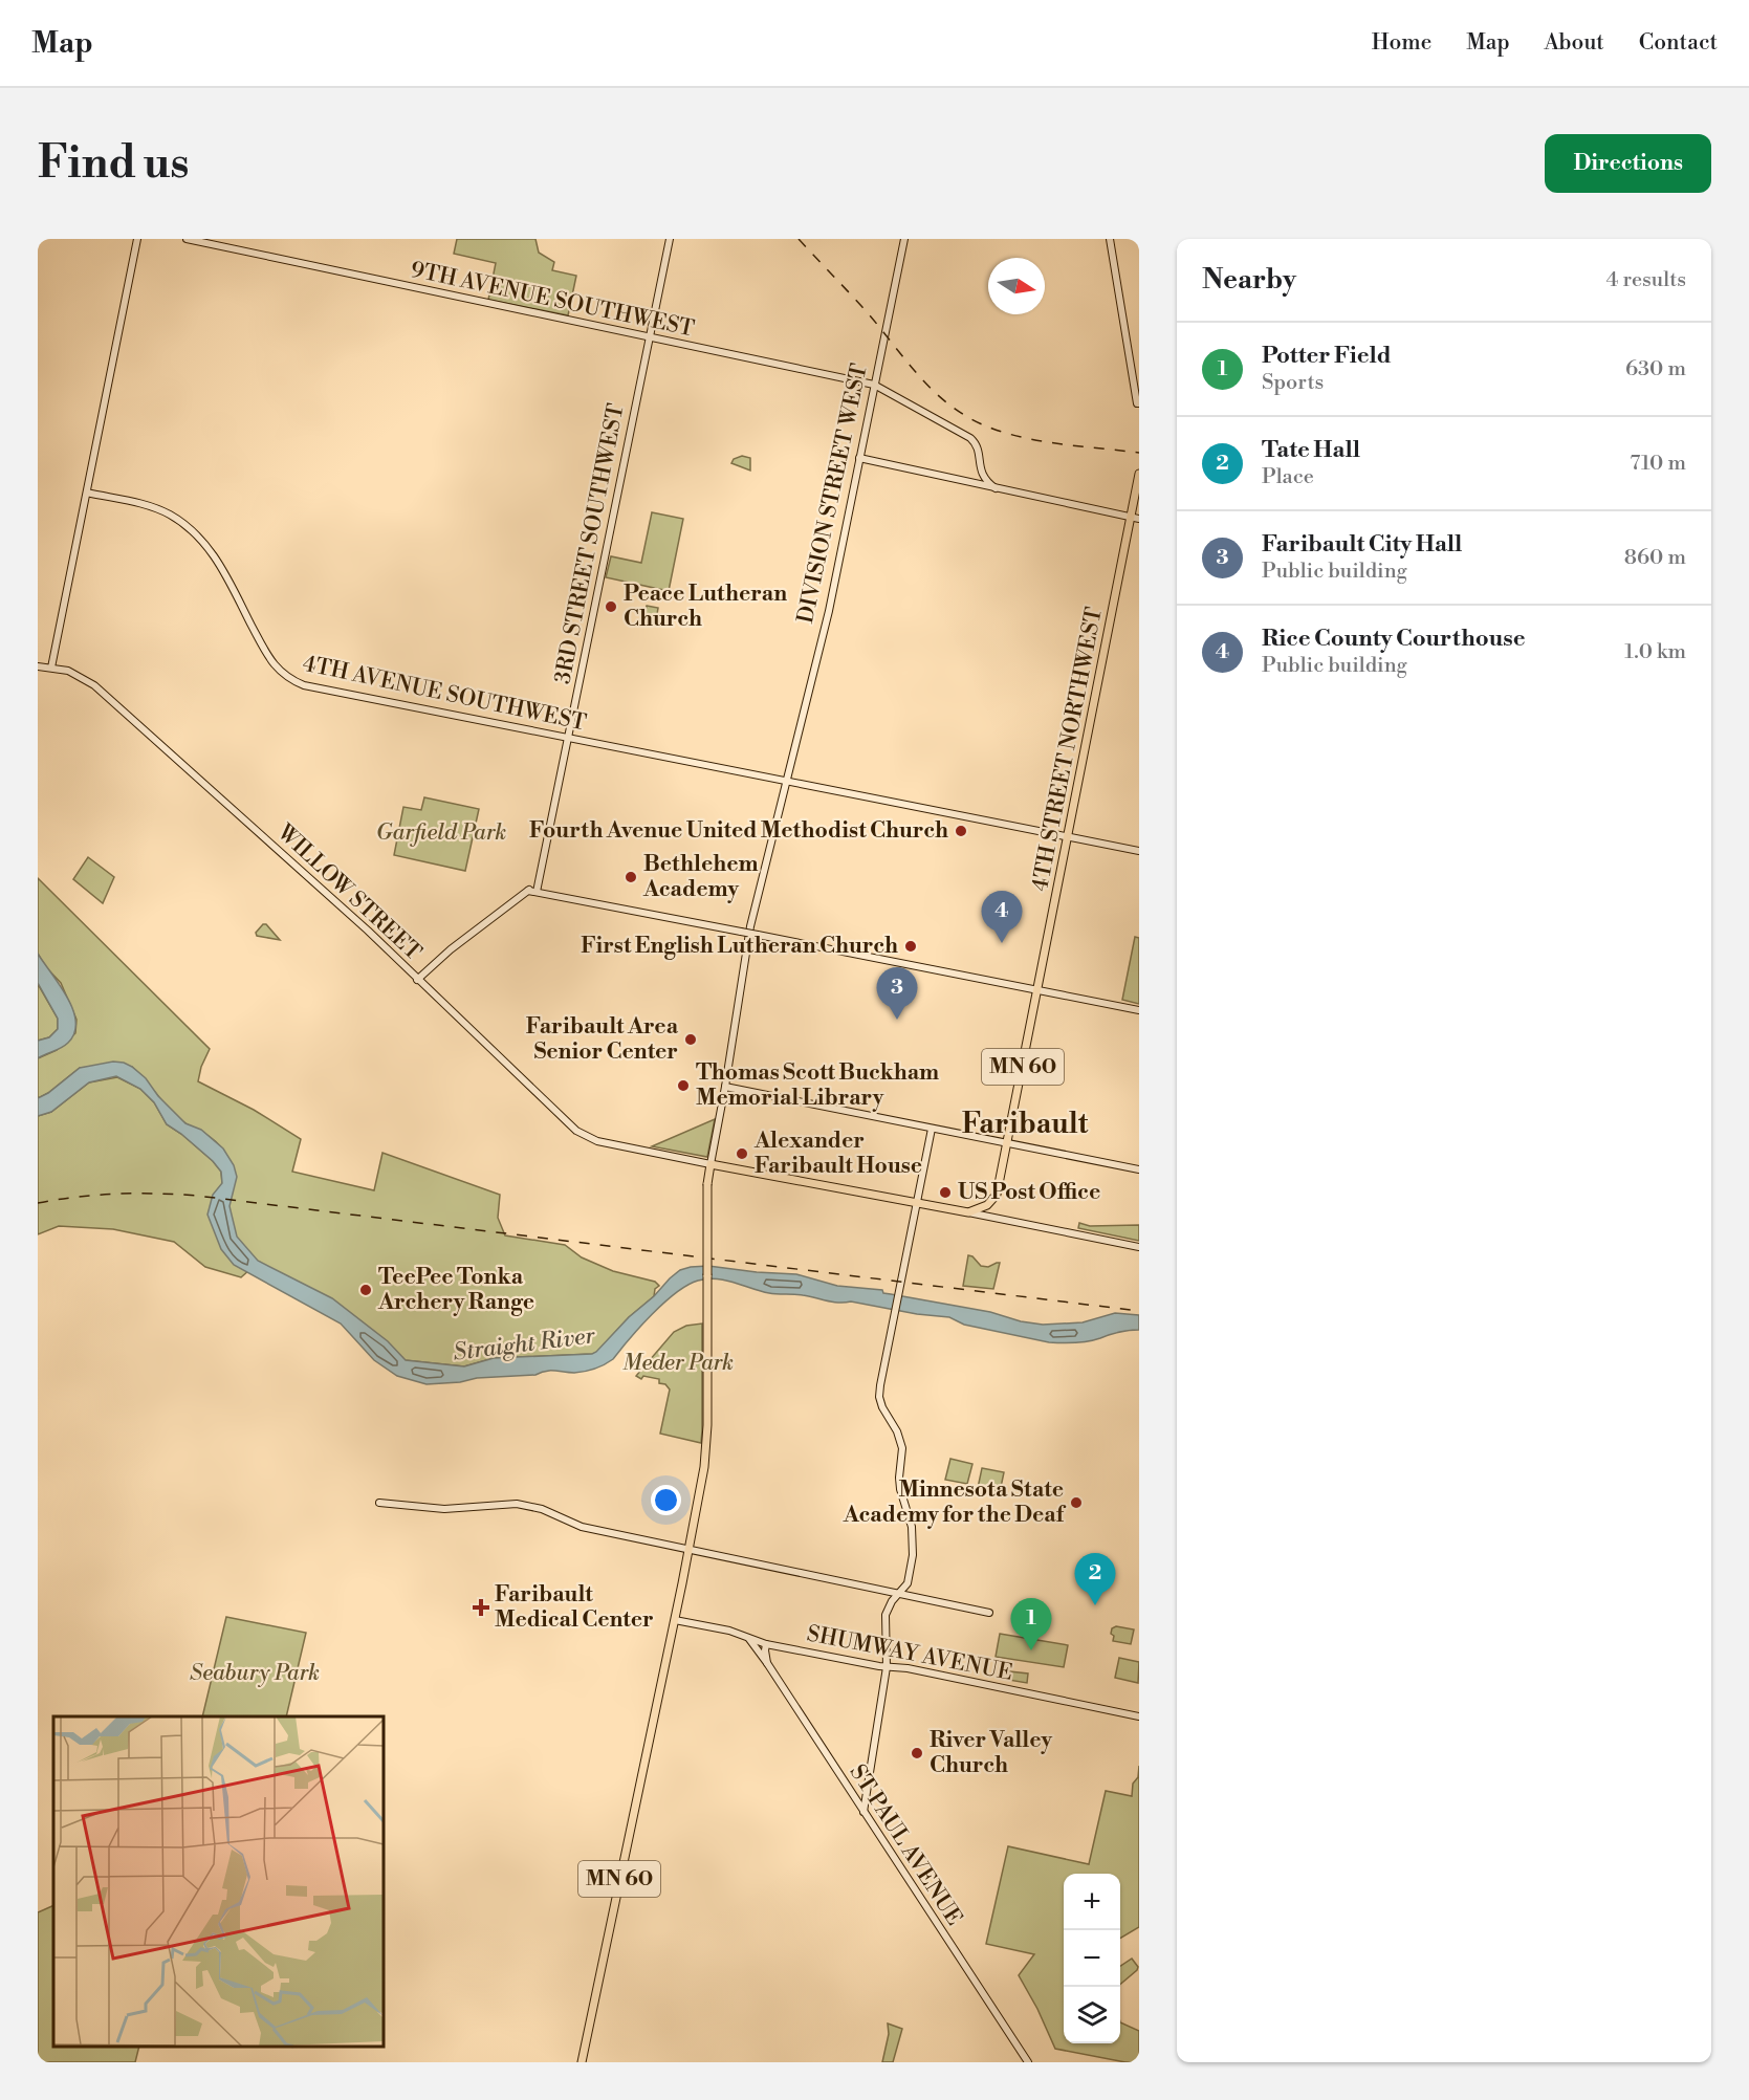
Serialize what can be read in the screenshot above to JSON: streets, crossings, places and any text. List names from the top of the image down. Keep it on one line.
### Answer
{"streets":{"main road":["4TH STREET NORTHWEST","MN 60"],"street":["9TH AVENUE SOUTHWEST","DIVISION STREET WEST","3RD STREET SOUTHWEST","4TH AVENUE SOUTHWEST","WILLOW STREET","SHUMWAY AVENUE","ST PAUL AVENUE"]},"crossings":[["9TH AVENUE SOUTHWEST","DIVISION STREET WEST"],["9TH AVENUE SOUTHWEST","3RD STREET SOUTHWEST"],["DIVISION STREET WEST","4TH AVENUE SOUTHWEST"],["DIVISION STREET WEST","WILLOW STREET"],["DIVISION STREET WEST","MN 60"],["3RD STREET SOUTHWEST","4TH AVENUE SOUTHWEST"],["4TH AVENUE SOUTHWEST","4TH STREET NORTHWEST"],["4TH STREET NORTHWEST","MN 60"],["WILLOW STREET","MN 60"],["MN 60","SHUMWAY AVENUE"],["SHUMWAY AVENUE","ST PAUL AVENUE"]],"districts":["Faribault"],"water":["Straight River"],"parks":["Garfield Park","Meder Park","Seabury Park"],"places":{"other":["Peace Lutheran Church","Fourth Avenue United Methodist Church","Bethlehem Academy","First English Lutheran Church","Faribault Area Senior Center","Thomas Scott Buckham Memorial Library","Alexander Faribault House","US Post Office","TeePee Tonka Archery Range","Minnesota State Academy for the Deaf","River Valley Church"],"health":["Faribault Medical Center"]},"north":"right","page":{"header":"Map","nav":["Home","Map","About","Contact"],"buttons":"Directions","title":"Find us","heading":["Nearby","4 results"],"list":[{"mark":"1","name":"Potter Field","note":"Sports","value":"630 m"},{"mark":"2","name":"Tate Hall","note":"Place","value":"710 m"},{"mark":"3","name":"Faribault City Hall","note":"Public building","value":"860 m"},{"mark":"4","name":"Rice County Courthouse","note":"Public building","value":"1.0 km"}],"pins":["4","3","2","1"],"map_buttons":["+","−"]}}
